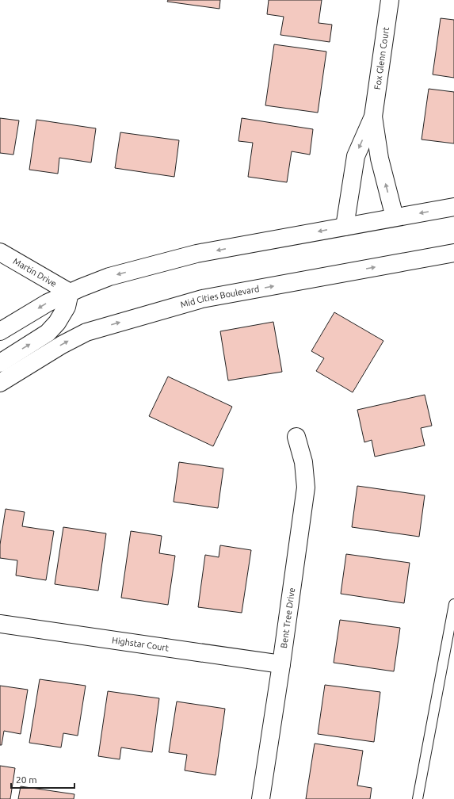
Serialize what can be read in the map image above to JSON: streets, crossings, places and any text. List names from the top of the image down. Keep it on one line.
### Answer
{"streets":{"street":["Fox Glenn Court","Martin Drive","Mid Cities Boulevard","Bent Tree Drive","Highstar Court"]},"crossings":[["Bent Tree Drive","Highstar Court"]],"scale_bar":"20 m"}
